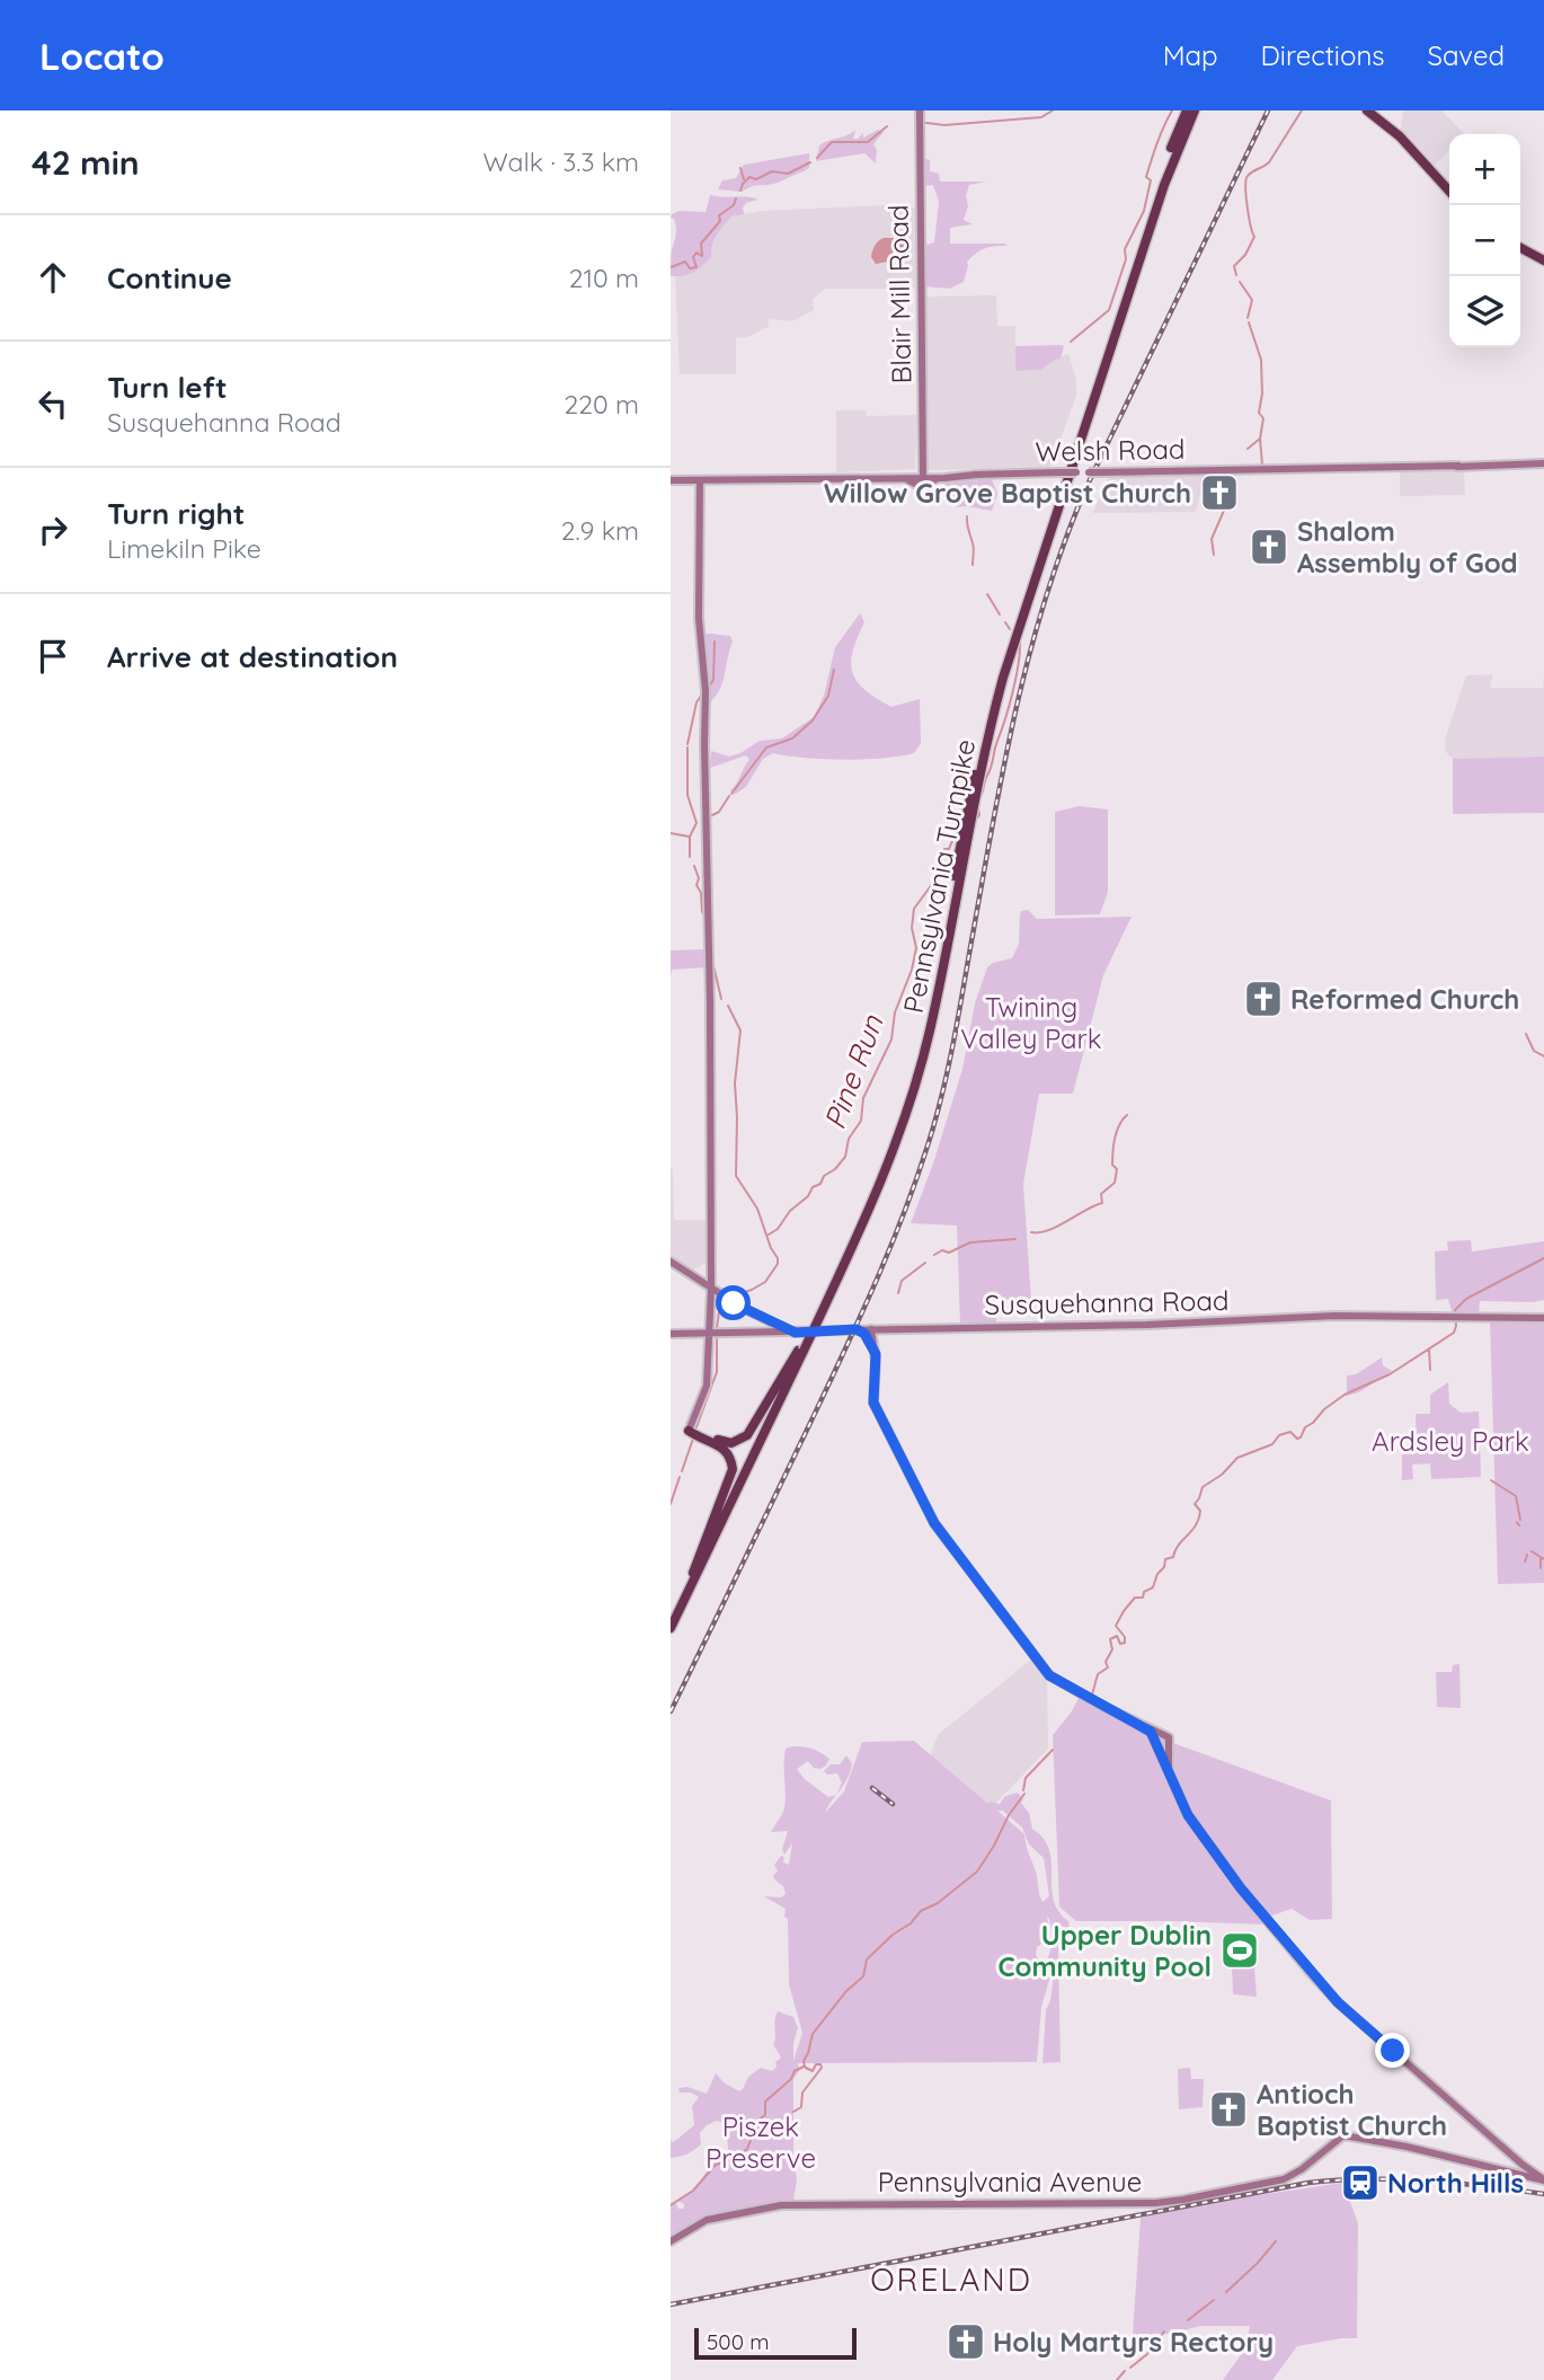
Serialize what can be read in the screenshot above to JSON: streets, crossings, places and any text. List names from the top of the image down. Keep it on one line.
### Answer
{"streets":{"highway":["Pennsylvania Turnpike"],"main road":["Blair Mill Road","Welsh Road","Susquehanna Road","Pennsylvania Avenue"]},"crossings":[["Blair Mill Road","Welsh Road"]],"districts":["ORELAND"],"water":["Pine Run"],"parks":["Twining Valley Park","Ardsley Park","Piszek Preserve"],"places":{"church":["Willow Grove Baptist Church","Shalom Assembly of God","Reformed Church","Antioch Baptist Church","Holy Martyrs Rectory"],"sports":["Upper Dublin Community Pool"],"station":["North Hills"]},"scale_bar":"500 m","page":{"header":"Locato","nav":["Map","Directions","Saved"],"heading":["42 min","Walk · 3.3 km"],"map_buttons":["+","−"],"list":[["Continue","210 m"],["Turn left","Susquehanna Road","220 m"],["Turn right","Limekiln Pike","2.9 km"],"Arrive at destination"],"scale":"500 m"}}
